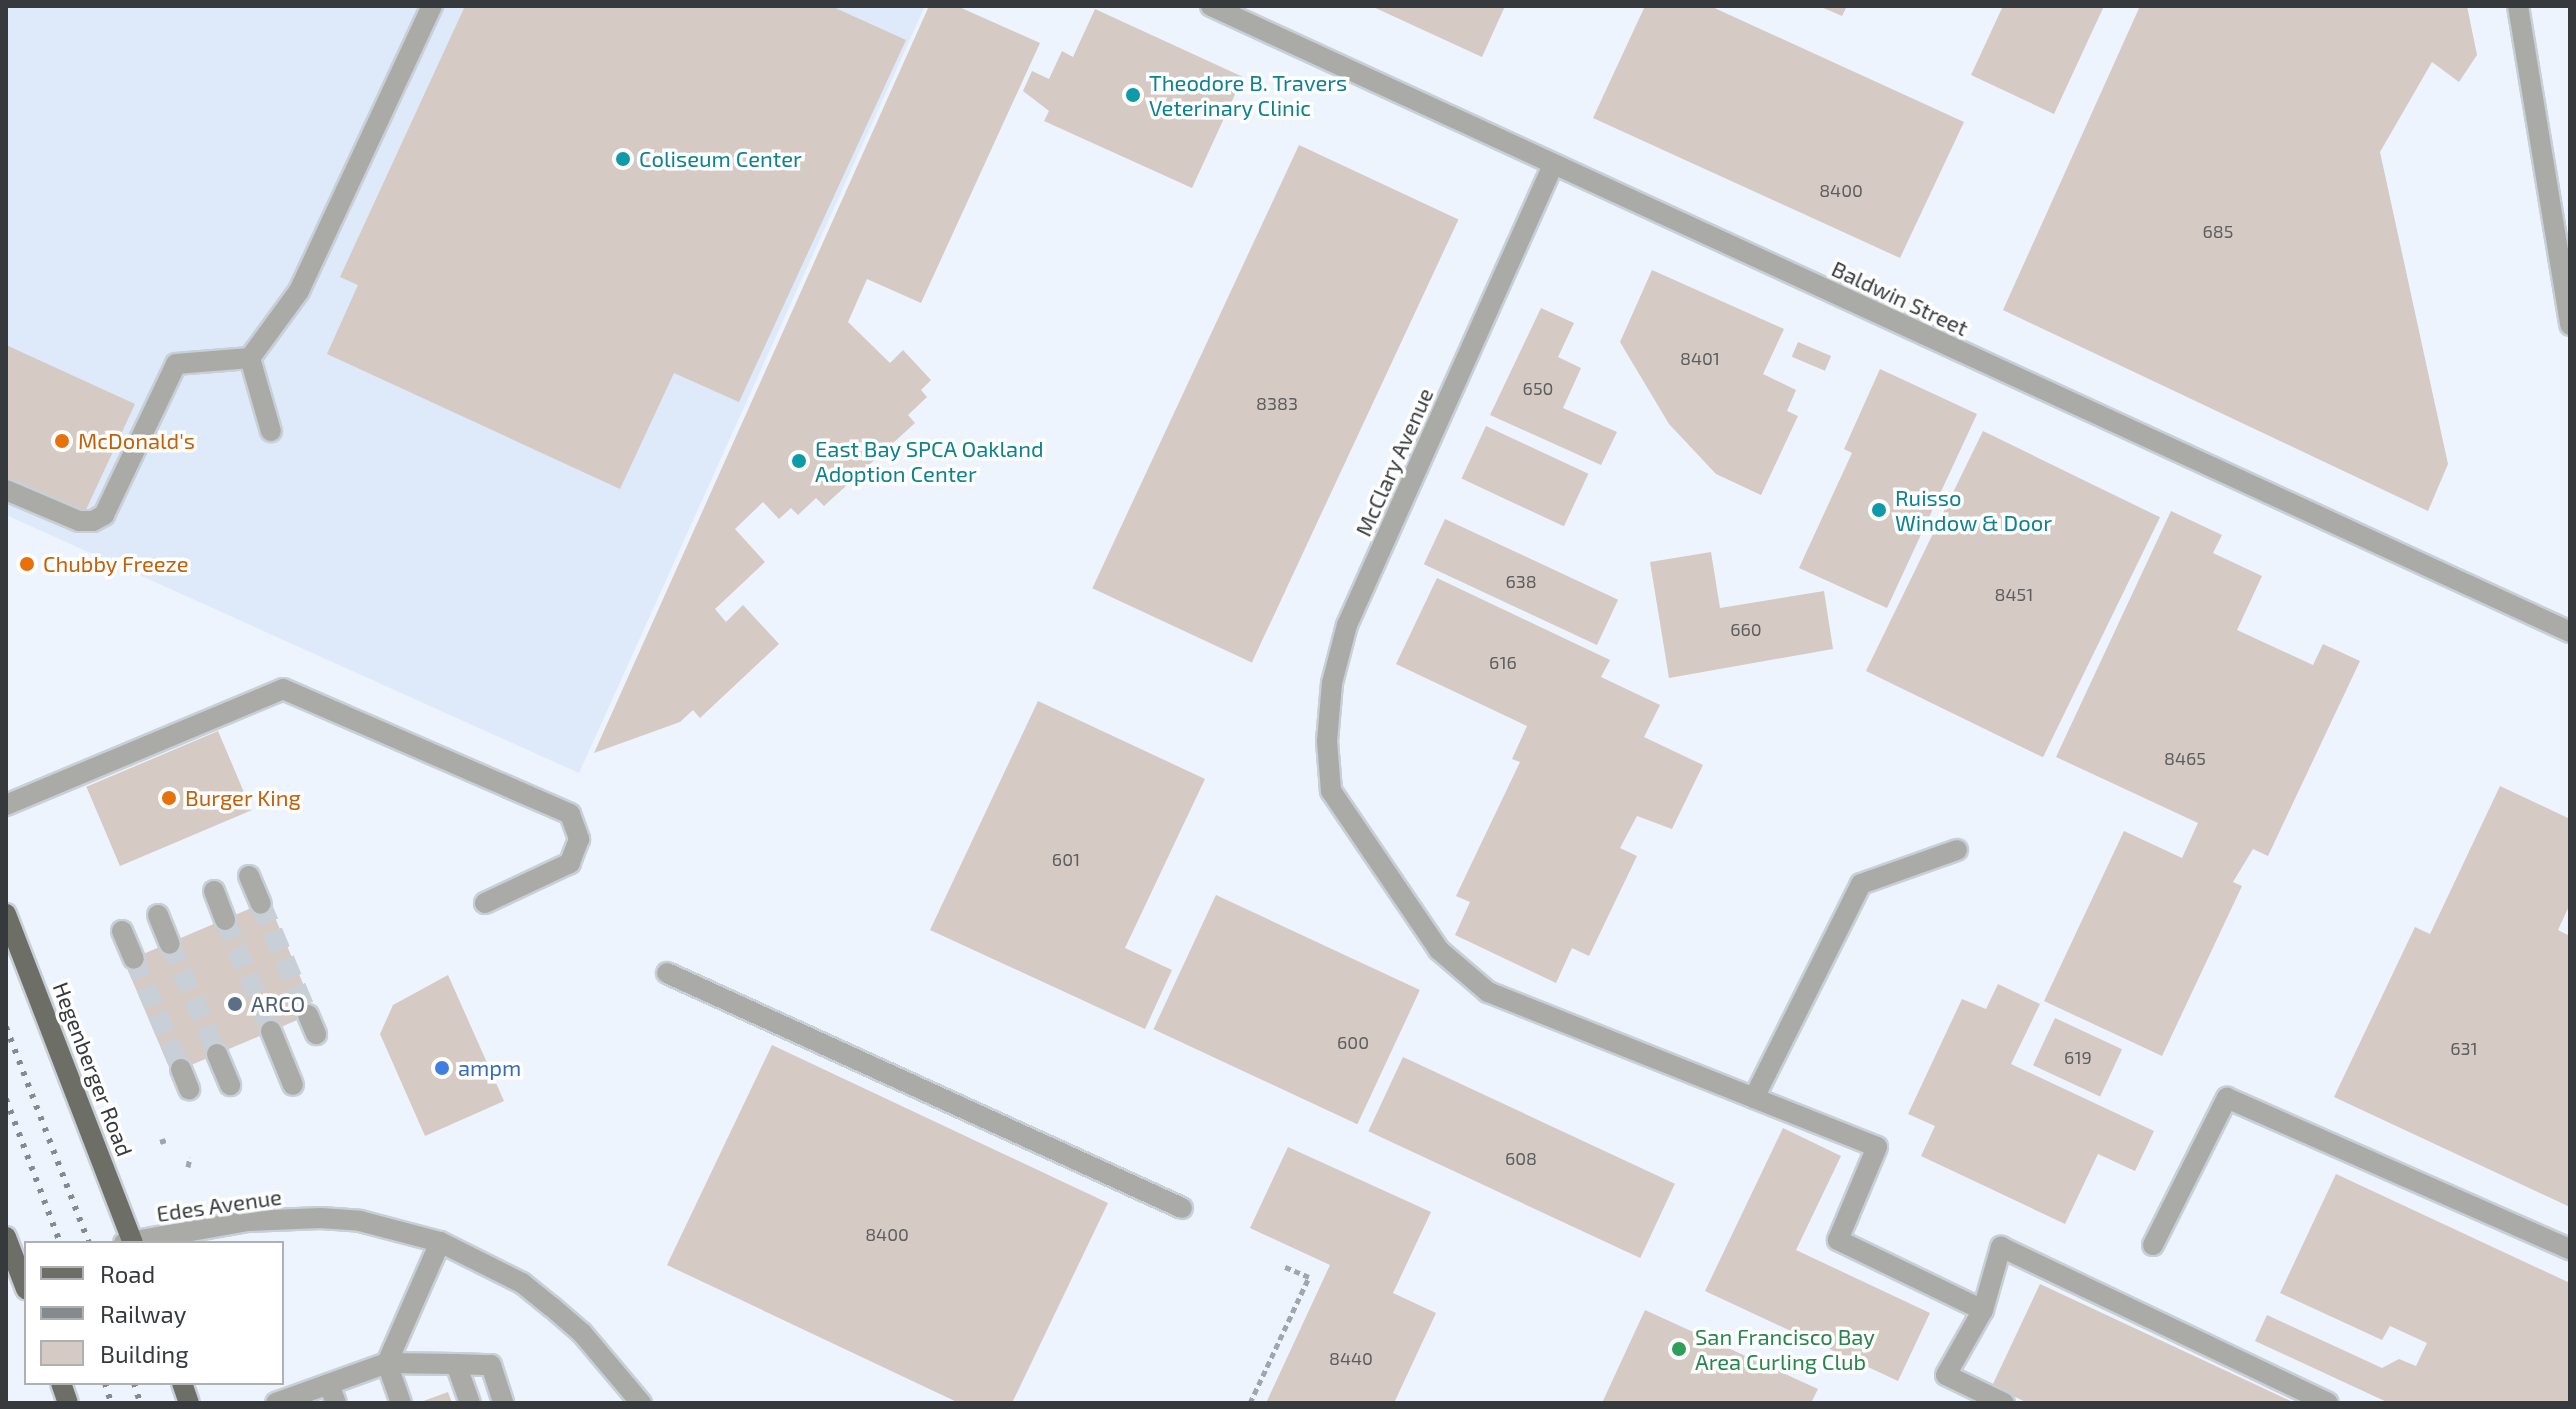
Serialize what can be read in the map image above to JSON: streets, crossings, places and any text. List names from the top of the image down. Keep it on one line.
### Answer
{"streets":{"main road":["Hegenberger Road"],"street":["Baldwin Street","McClary Avenue","Edes Avenue"]},"crossings":[["Baldwin Street","McClary Avenue"]],"places":["Theodore B. Travers Veterinary Clinic","Coliseum Center","McDonald's","East Bay SPCA Oakland Adoption Center","Ruisso Window & Door","Chubby Freeze","Burger King","ARCO","ampm","San Francisco Bay Area Curling Club"],"house_numbers":["8400","685","8401","650","8383","638","8451","660","616","8465","601","600","631","619","608","8400","8440"],"legend":["Road","Railway","Building"]}
